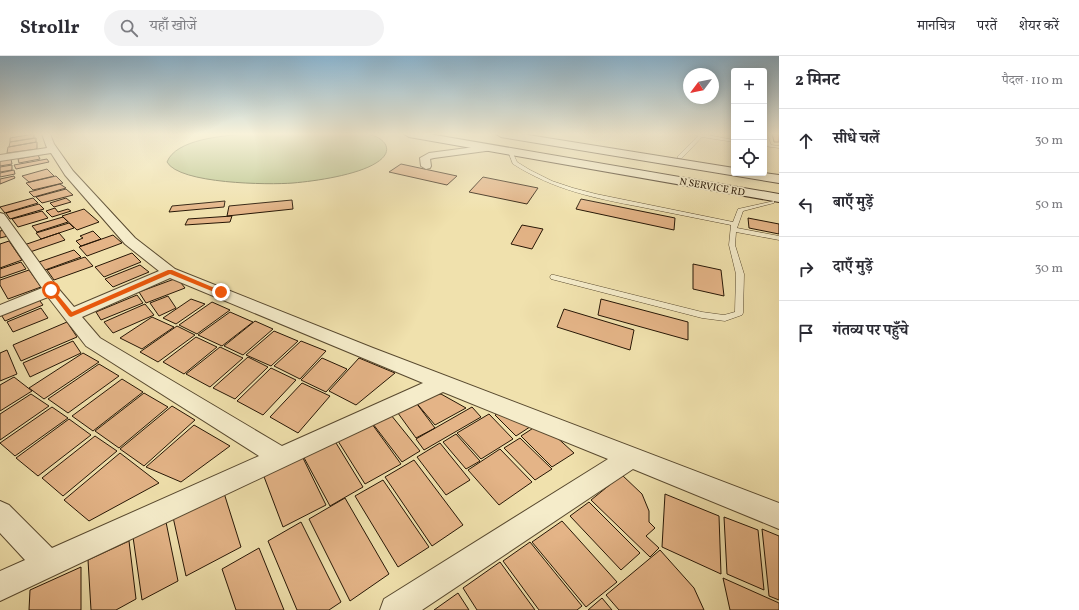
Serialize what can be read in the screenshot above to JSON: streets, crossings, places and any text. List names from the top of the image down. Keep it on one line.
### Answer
{"streets":{"street":["N SERVICE RD"]},"north":"bottom left","page":{"header":"Strollr","search":"यहाँ खोजें","nav":["मानचित्र","परतें","शेयर करें"],"heading":["2 मिनट","पैदल · 110 m"],"map_buttons":["+","−"],"list":[["सीधे चलें","30 m"],["बाएँ मुड़ें","50 m"],["दाएँ मुड़ें","30 m"],"गंतव्य पर पहुँचे"]}}
